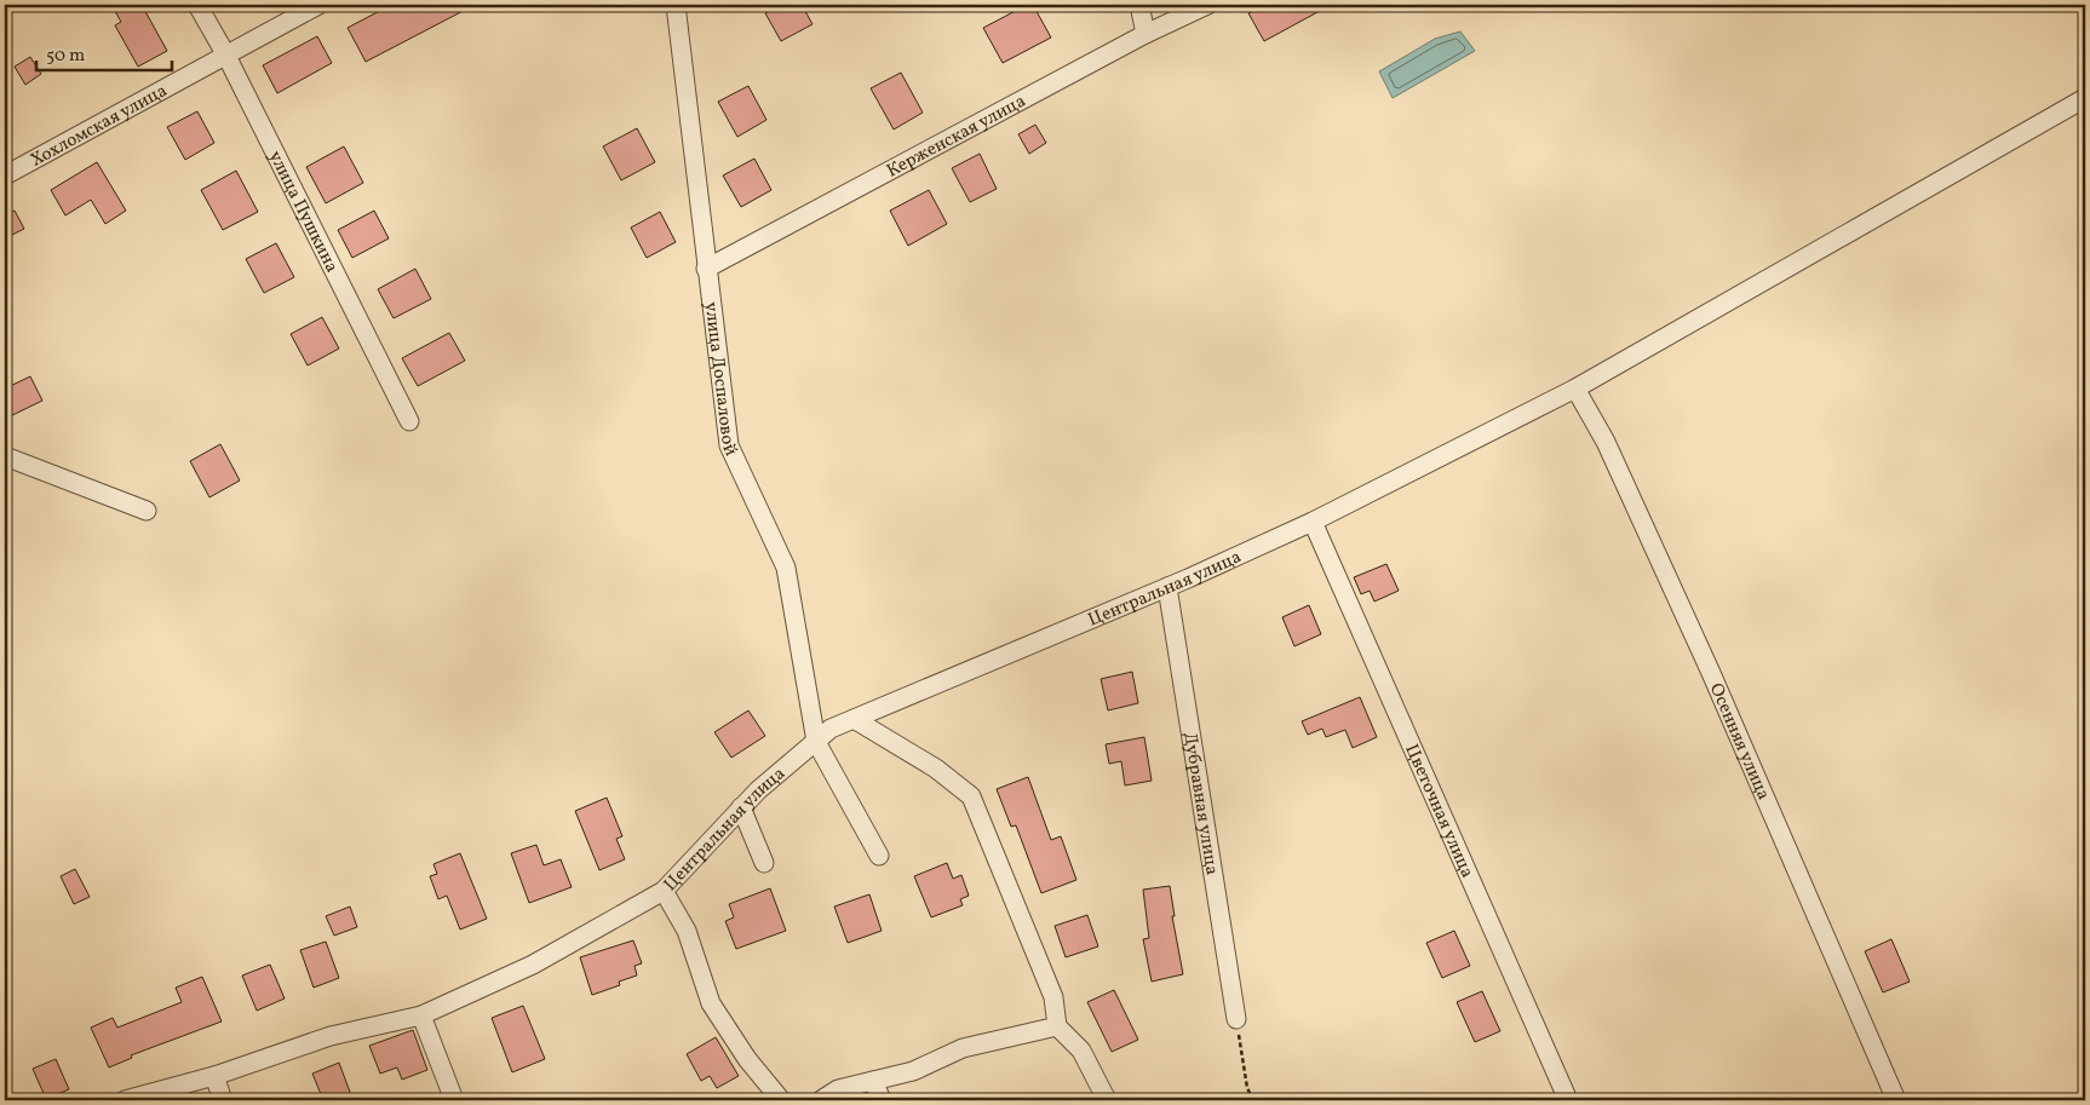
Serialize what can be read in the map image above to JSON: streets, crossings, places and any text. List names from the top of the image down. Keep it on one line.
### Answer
{"streets":{"street":["Хохломская улица","Керженская улица","улица Пушкина","улица Доспаловой","Центральная улица","Осенняя улица","Дубравная улица","Цветочная улица"]},"crossings":[["Хохломская улица","улица Пушкина"],["Керженская улица","улица Доспаловой"],["улица Доспаловой","Центральная улица"],["Центральная улица","Осенняя улица"],["Центральная улица","Дубравная улица"],["Центральная улица","Цветочная улица"]],"scale_bar":"50 m"}
